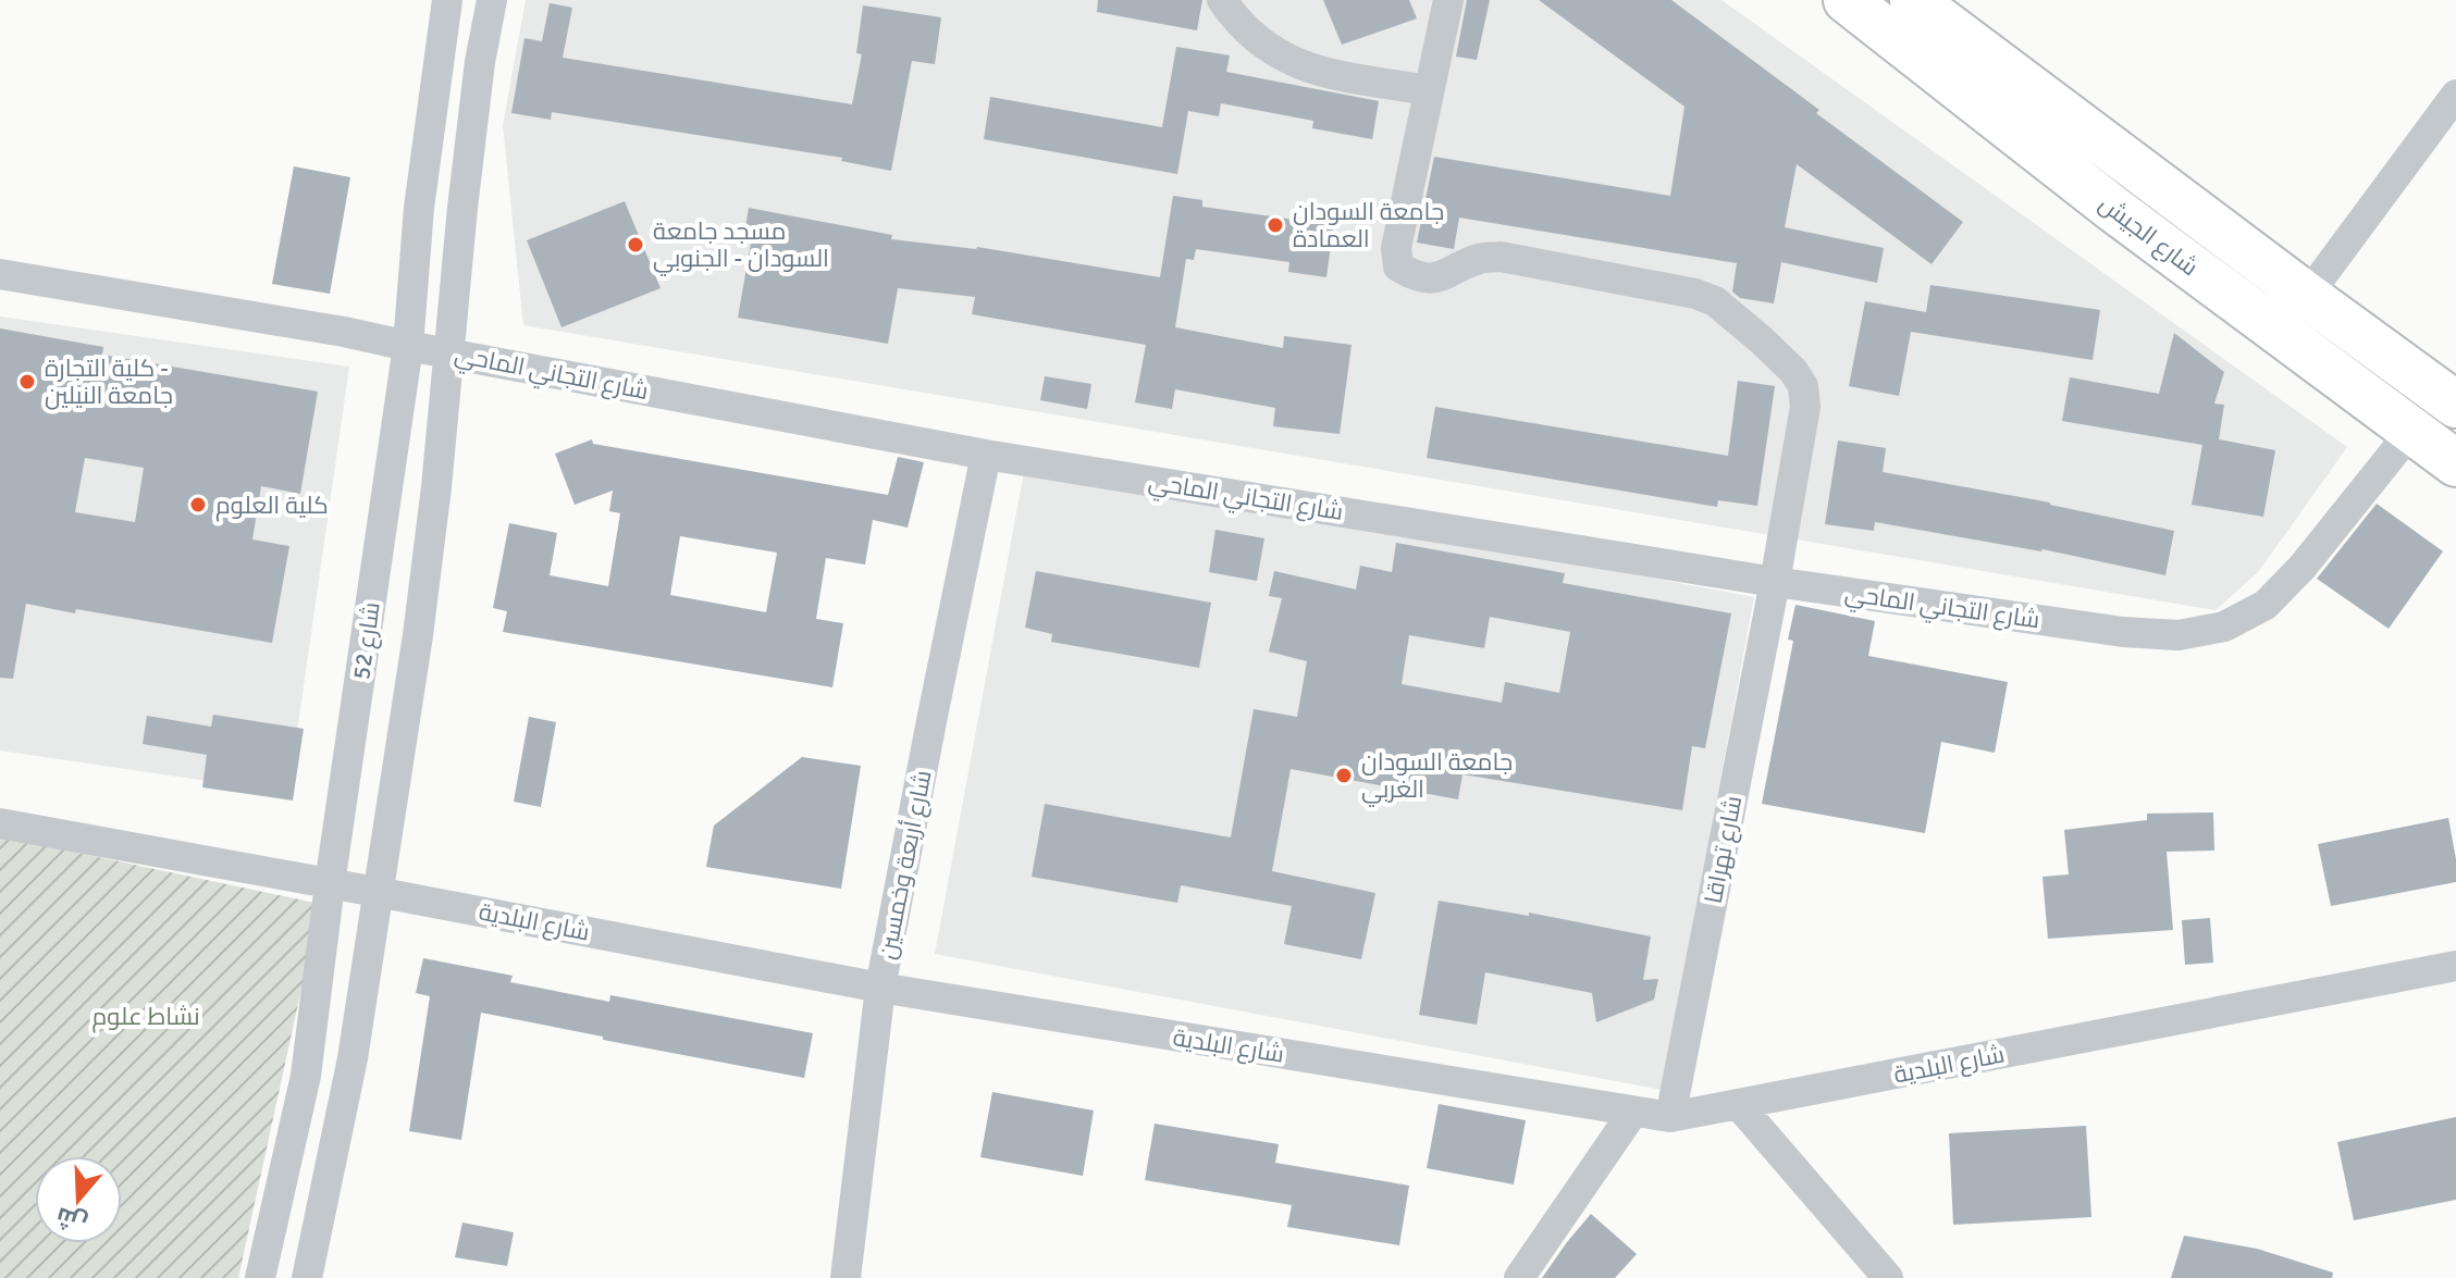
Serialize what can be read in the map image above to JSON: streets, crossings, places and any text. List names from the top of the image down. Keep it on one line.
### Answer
{"streets":{"highway":["شارع الجيش"],"street":["شارع التجاني الماحي","شارع 52","شارع تهراقا","شارع أربعة وخمسين","شارع البلدية"]},"crossings":[["شارع الجيش","شارع التجاني الماحي"],["شارع التجاني الماحي","شارع 52"],["شارع التجاني الماحي","شارع تهراقا"],["شارع التجاني الماحي","شارع أربعة وخمسين"],["شارع 52","شارع البلدية"],["شارع تهراقا","شارع البلدية"],["شارع أربعة وخمسين","شارع البلدية"]],"parks":["نشاط علوم"],"places":["جامعة السودان العمادة","مسجد جامعة السودان - الجنوبي","كلية التجارة - جامعة النيلين","كلية العلوم","جامعة السودان الغربي"],"north":"bottom"}
